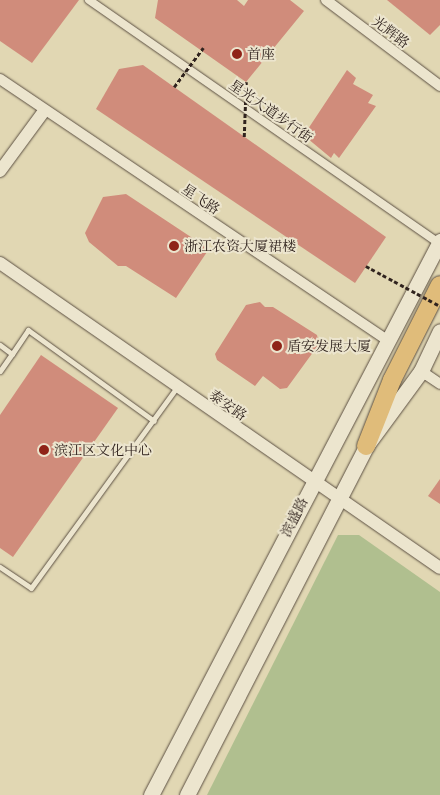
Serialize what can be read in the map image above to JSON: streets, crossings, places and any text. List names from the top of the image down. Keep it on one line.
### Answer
{"streets":{"main road":["滨盛路"],"street":["光辉路","星光大道步行街","星飞路","泰安路"]},"crossings":[["星光大道步行街","滨盛路"],["星飞路","滨盛路"],["泰安路","滨盛路"]],"places":["首座","浙江农资大厦裙楼","盾安发展大厦","滨江区文化中心"]}
